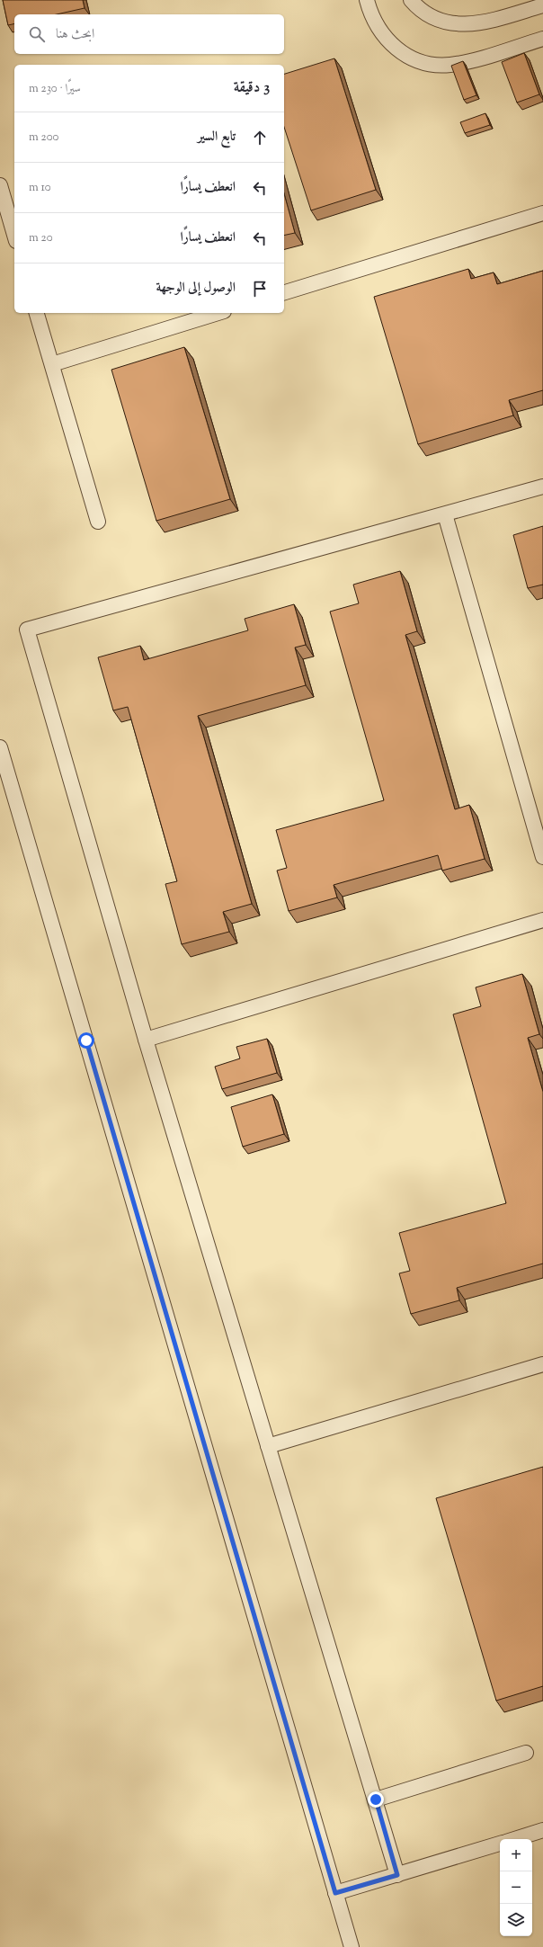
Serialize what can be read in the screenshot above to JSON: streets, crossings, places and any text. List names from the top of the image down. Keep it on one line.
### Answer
{"page":{"search":"ابحث هنا","heading":["3 دقيقة","سيرًا · 230 m"],"list":[["تابع السير","200 m"],["انعطف يسارًا","10 m"],["انعطف يسارًا","20 m"],"الوصول إلى الوجهة"],"map_buttons":["+","−"]}}
